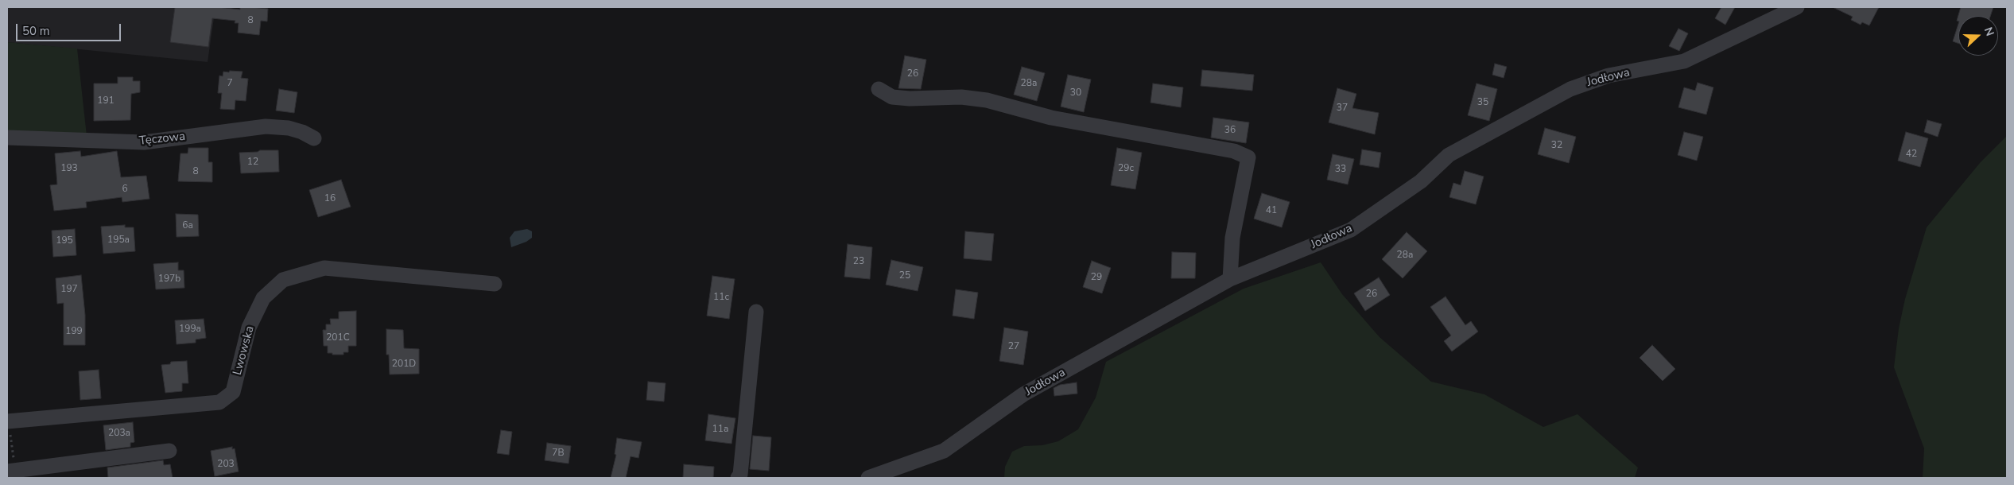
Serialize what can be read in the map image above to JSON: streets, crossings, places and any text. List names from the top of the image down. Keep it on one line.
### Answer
{"streets":{"street":["Jodłowa","Tęczowa","Lwowska"]},"house_numbers":["8","26","7","28a","30","191","35","37","36","32","42","12","193","29c","33","8","6","16","41","6a","195a","195","28a","23","25","29","197b","197","26","11c","199a","199","201C","27","201D","11a","203a","7B","203"],"scale_bar":"50 m","north":"right"}
